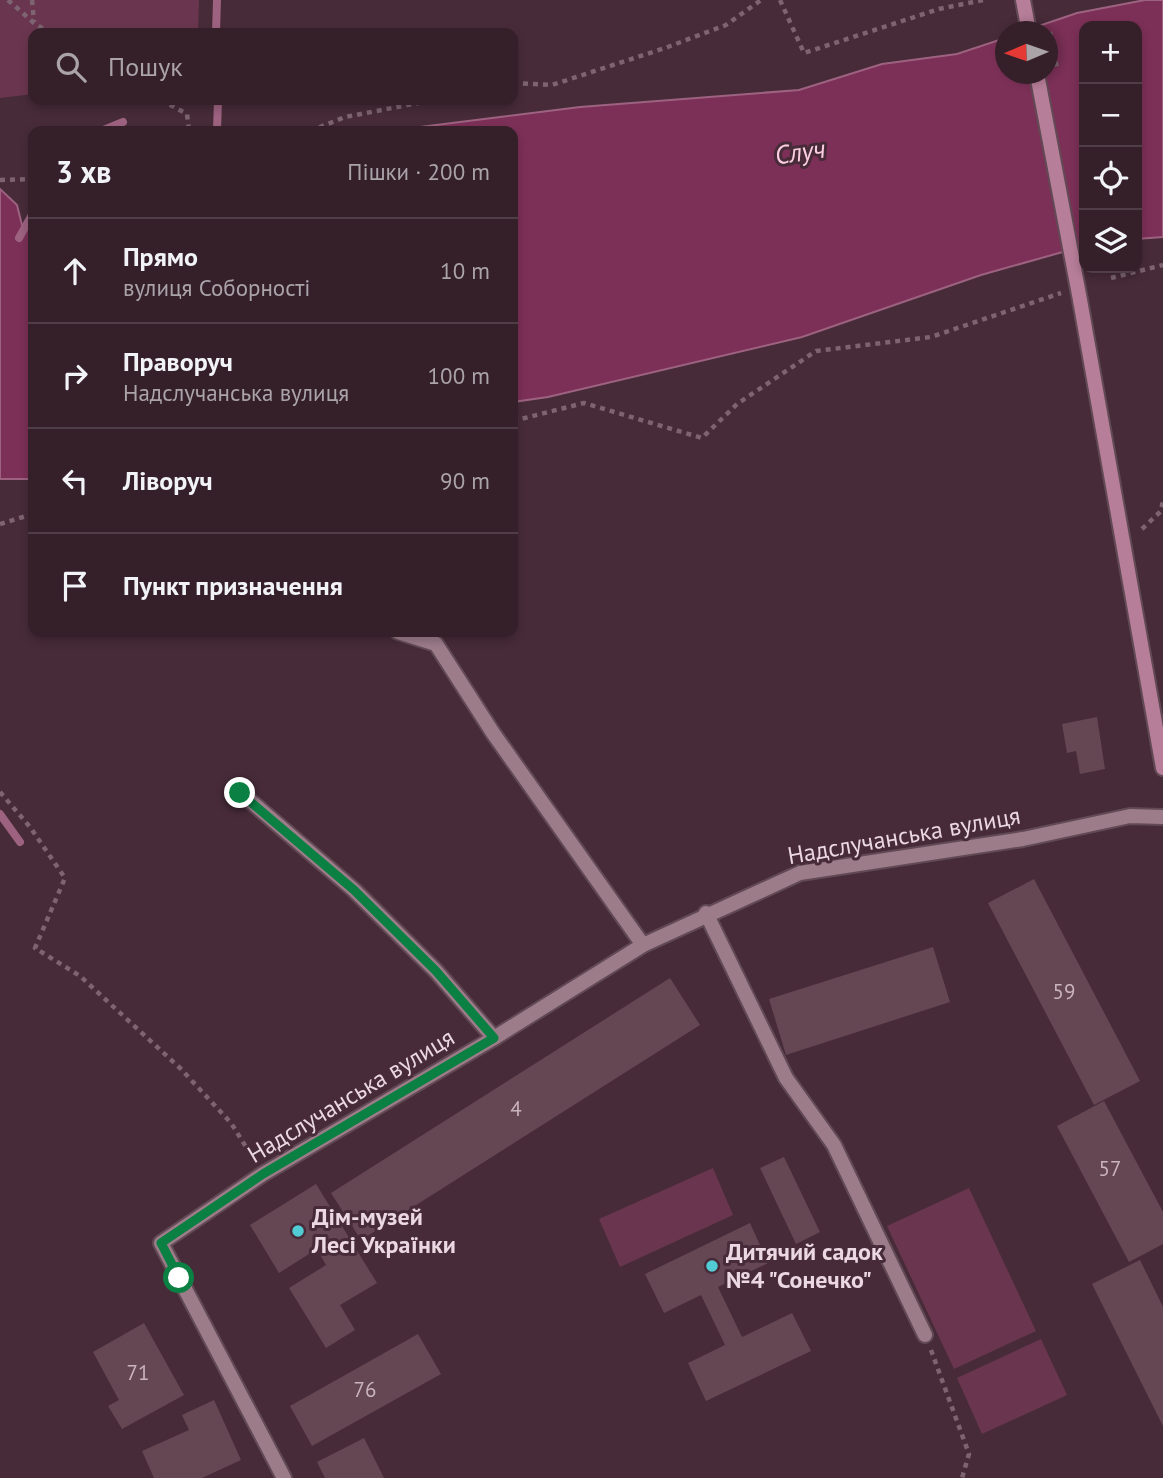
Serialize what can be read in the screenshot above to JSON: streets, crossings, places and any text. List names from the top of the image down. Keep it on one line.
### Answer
{"streets":{"street":["Надслучанська вулиця"]},"water":["Случ"],"places":["Дім-музей Лесі Українки","Дитячий садок №4 \"Сонечко\""],"house_numbers":["59","4","57","71","76"],"north":"left","page":{"map_buttons":["+","−"],"search":"Пошук","heading":["3 хв","Пішки · 200 m"],"list":[["Прямо","вулиця Соборності","10 m"],["Праворуч","Надслучанська вулиця","100 m"],["Ліворуч","90 m"],"Пункт призначення"]}}
